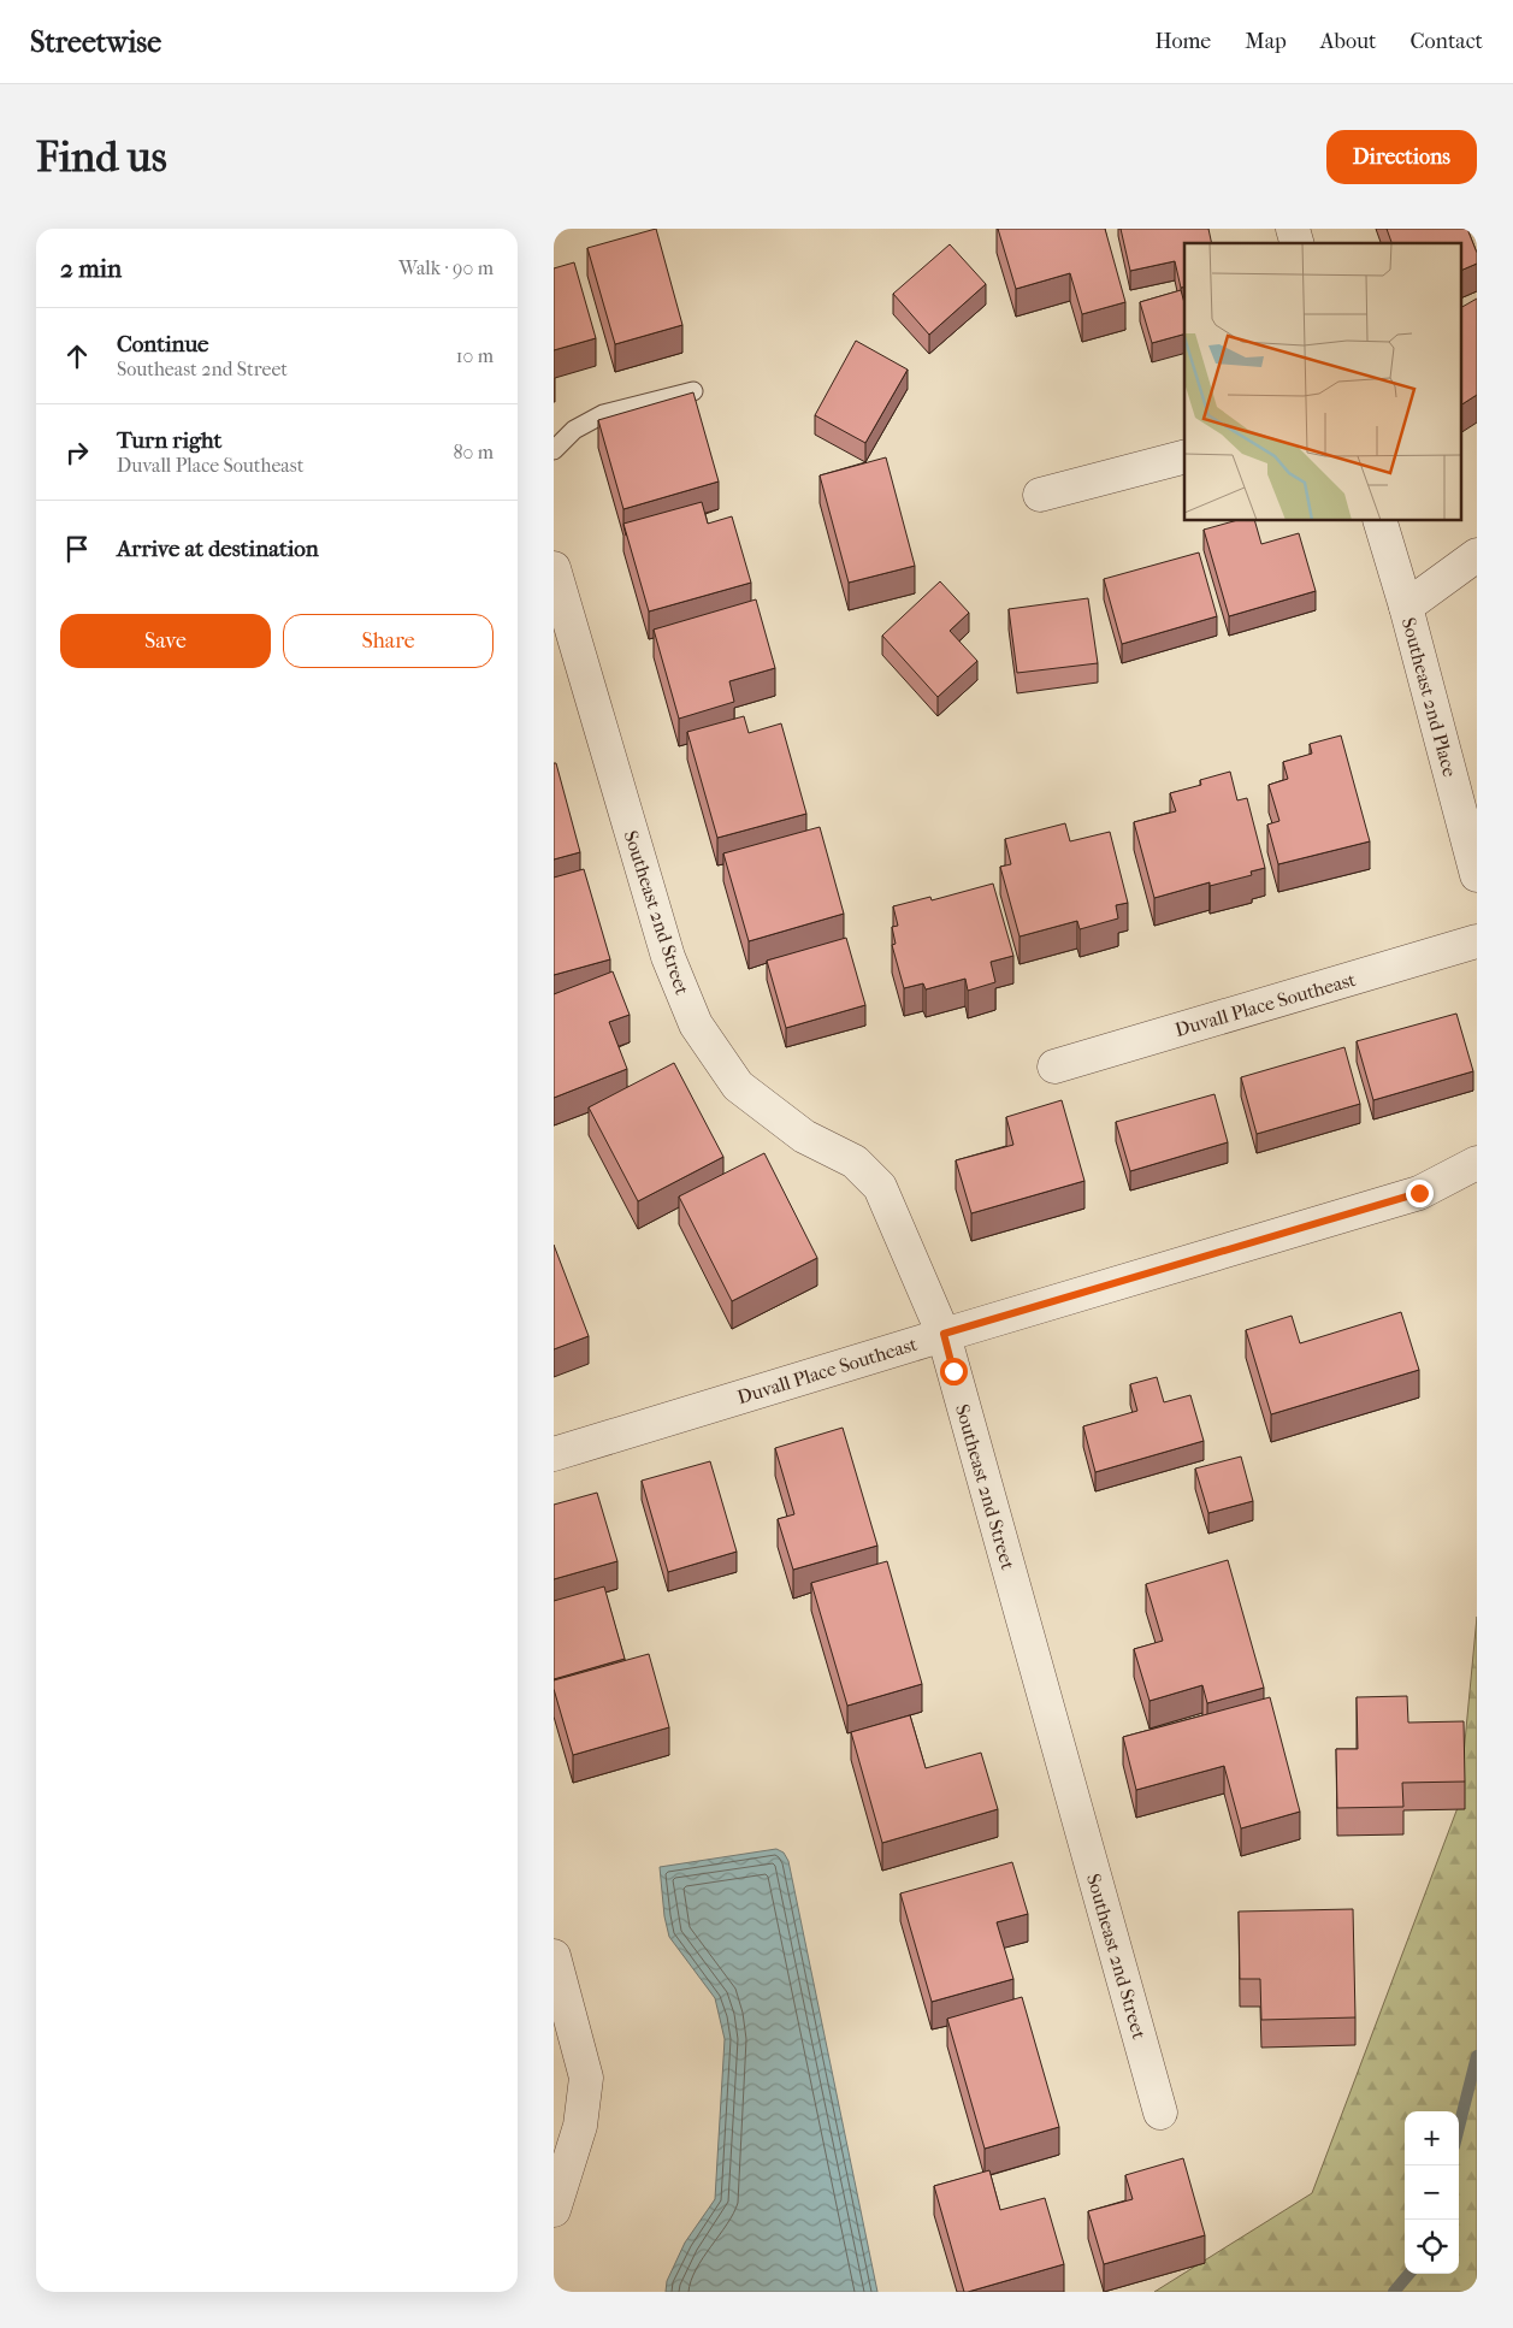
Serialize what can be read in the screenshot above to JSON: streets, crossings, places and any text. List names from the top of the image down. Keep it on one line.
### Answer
{"streets":{"street":["Southeast 2nd Place","Southeast 2nd Street","Duvall Place Southeast"]},"crossings":[["Southeast 2nd Street","Duvall Place Southeast"]],"page":{"header":"Streetwise","nav":["Home","Map","About","Contact"],"buttons":["Directions",["Save","Share"]],"title":"Find us","heading":["2 min","Walk · 90 m"],"list":[["Continue","Southeast 2nd Street","10 m"],["Turn right","Duvall Place Southeast","80 m"],"Arrive at destination"],"map_buttons":["+","−"]}}
